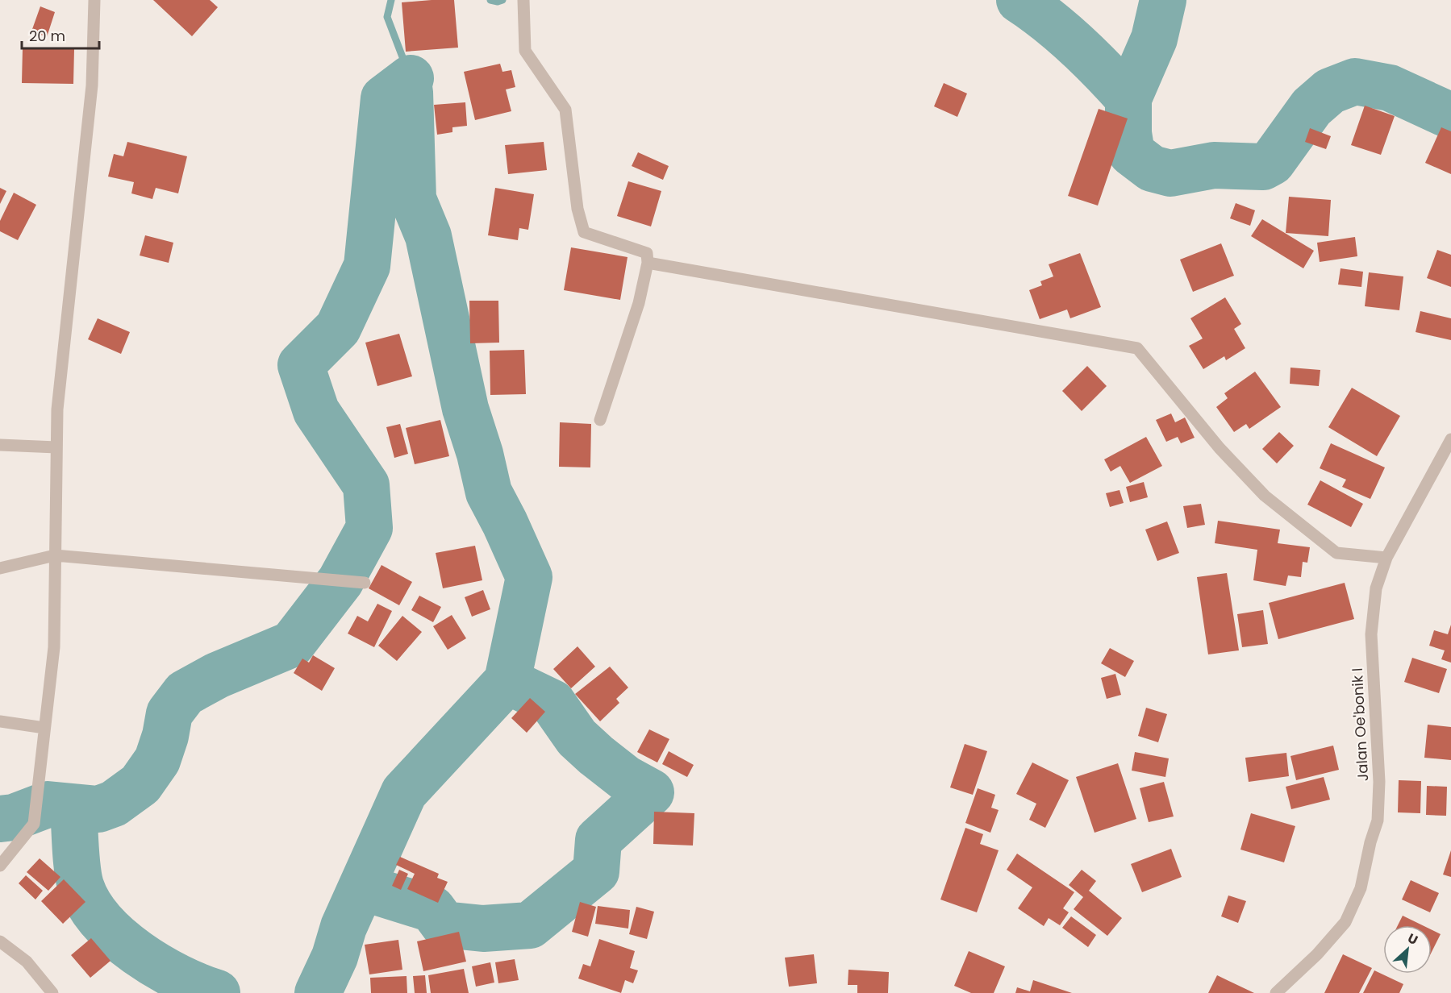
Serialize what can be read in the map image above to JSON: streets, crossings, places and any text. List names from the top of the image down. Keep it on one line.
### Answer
{"streets":{"street":["Jalan Oe'bonik I"]},"scale_bar":"20 m","north":"top right"}
